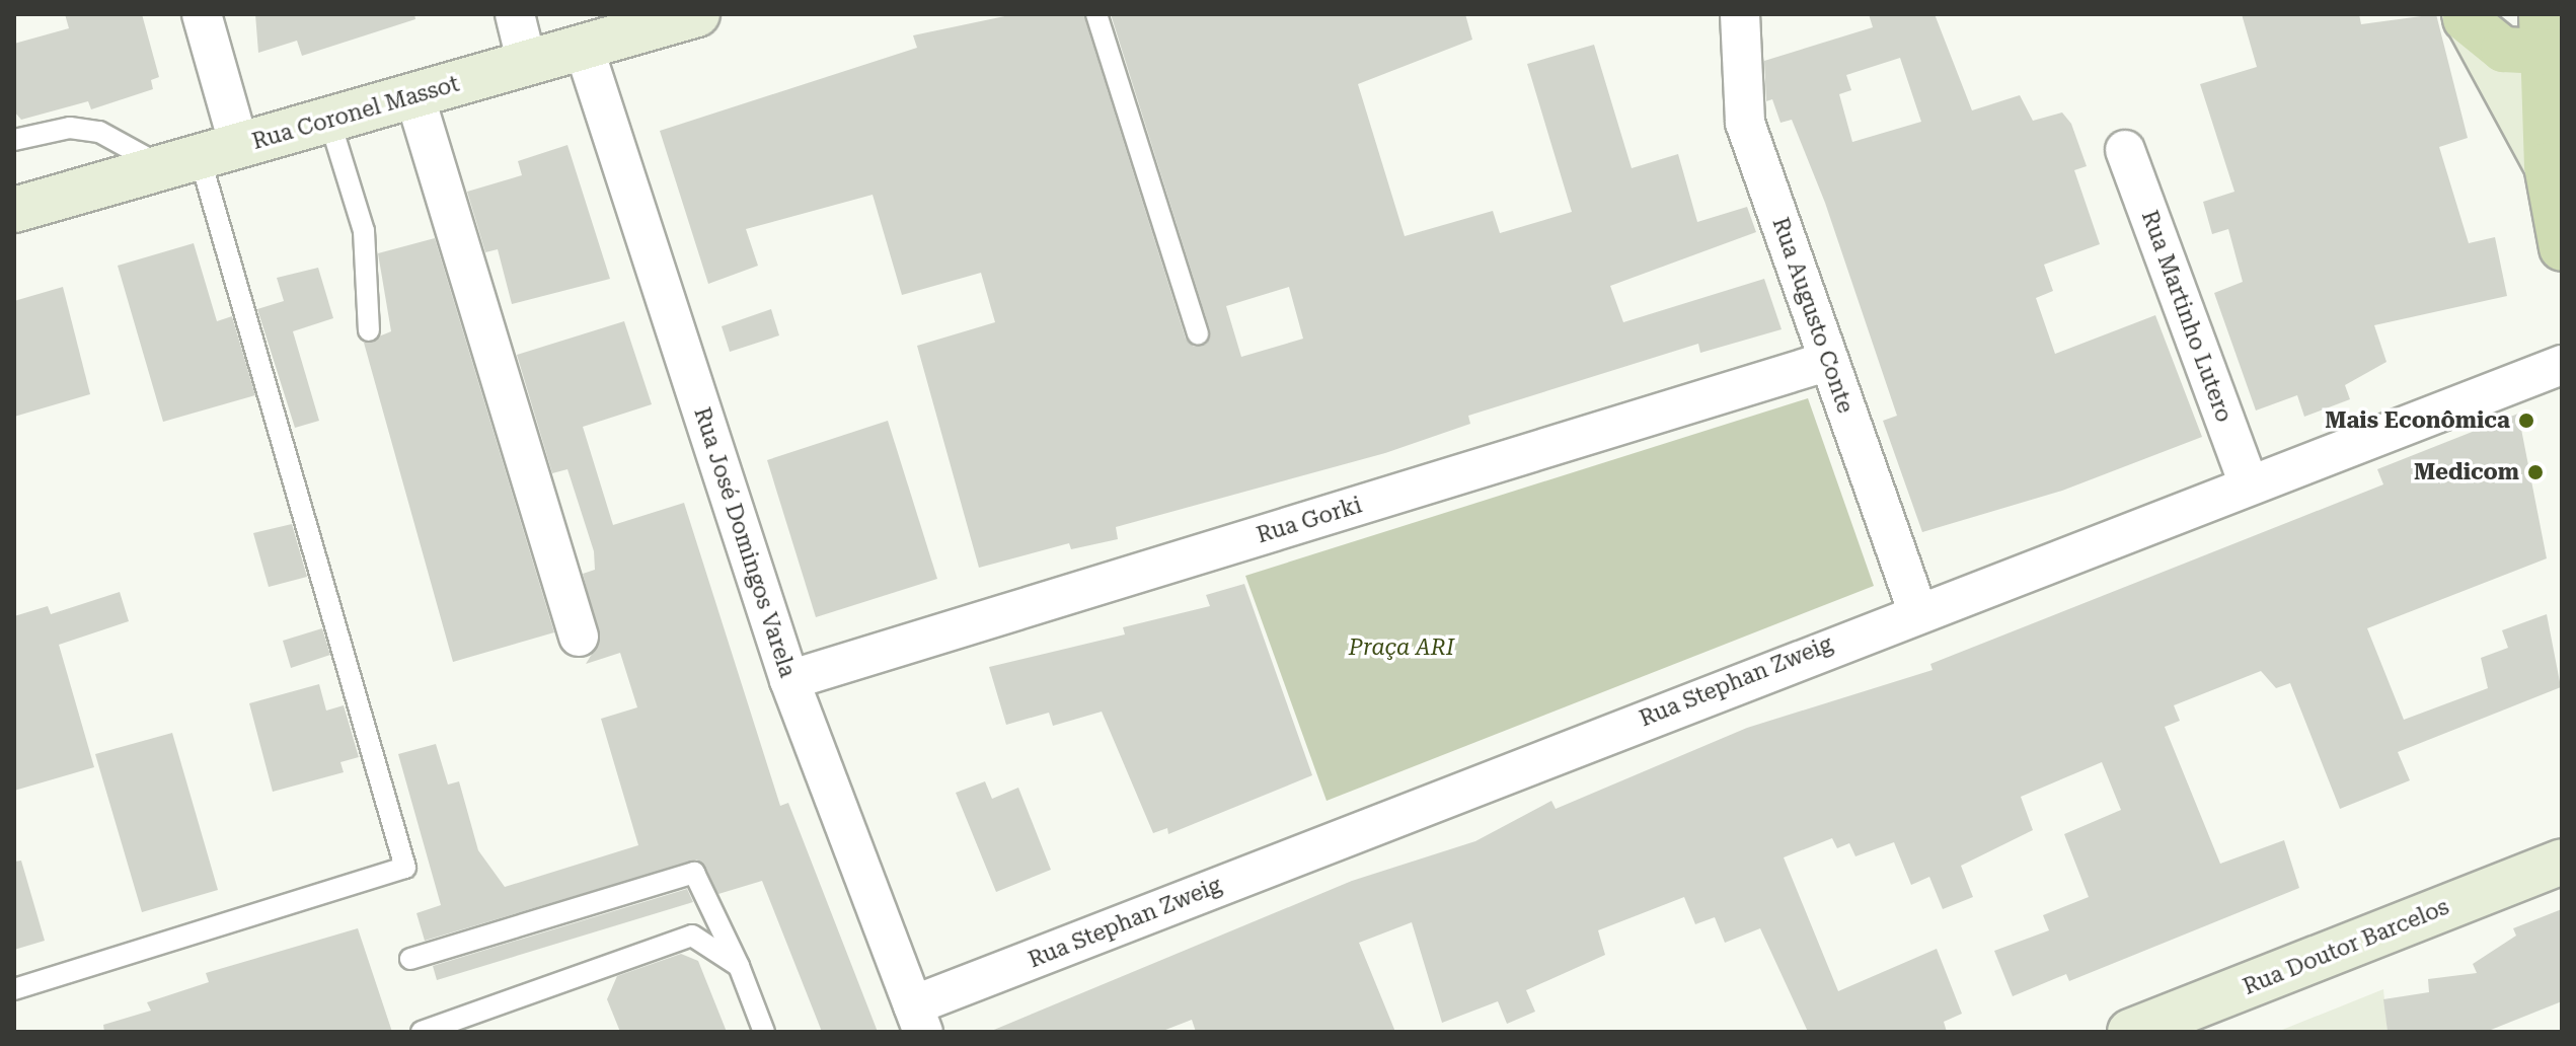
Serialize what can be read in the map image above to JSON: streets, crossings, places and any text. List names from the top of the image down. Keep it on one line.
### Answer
{"streets":{"street":["Rua Coronel Massot","Rua Augusto Conte","Rua Martinho Lutero","Rua Gorki","Rua José Domingos Varela","Rua Stephan Zweig","Rua Doutor Barcelos"]},"crossings":[["Rua Coronel Massot","Rua José Domingos Varela"],["Rua Augusto Conte","Rua Gorki"],["Rua Augusto Conte","Rua Stephan Zweig"],["Rua Martinho Lutero","Rua Stephan Zweig"],["Rua Gorki","Rua José Domingos Varela"],["Rua José Domingos Varela","Rua Stephan Zweig"]],"parks":["Praça ARI"],"places":["Mais Econômica","Medicom"]}
